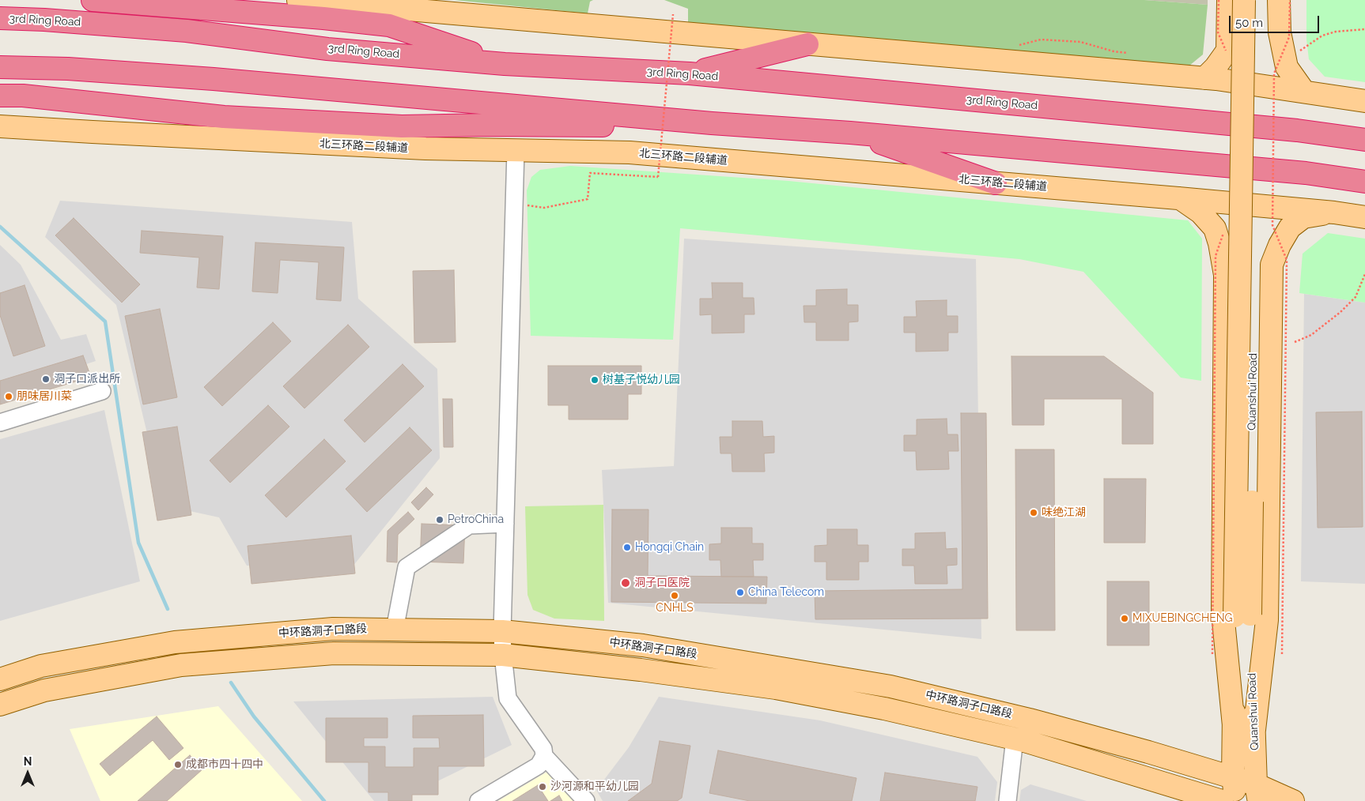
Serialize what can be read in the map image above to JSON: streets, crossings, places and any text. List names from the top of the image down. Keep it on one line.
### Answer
{"streets":{"highway":["3rd Ring Road"],"main road":["北三环路二段辅道","Quanshui Road","中环路洞子口路段"]},"crossings":[["Quanshui Road","中环路洞子口路段"]],"places":["洞子口派出所","树基子悦幼儿园","朋味居川菜","味绝江湖","PetroChina","Hongqi Chain","洞子口医院","China Telecom","CNHLS","MIXUEBINGCHENG","成都市四十四中","沙河源和平幼儿园"],"scale_bar":"50 m","north":"top"}
